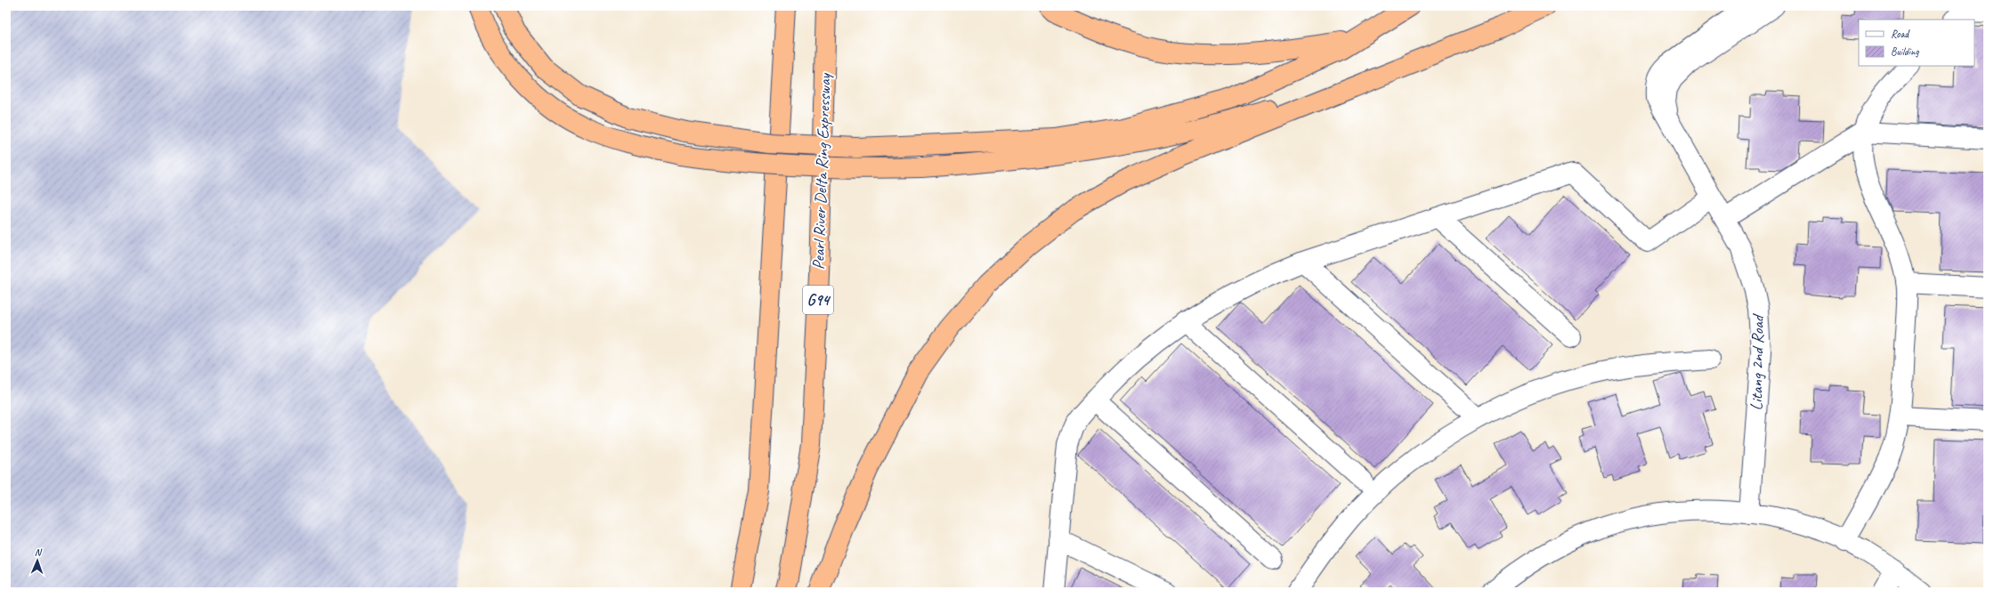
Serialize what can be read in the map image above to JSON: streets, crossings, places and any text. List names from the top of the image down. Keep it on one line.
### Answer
{"streets":{"highway":["Pearl River Delta Ring Expressway","G94"],"street":["Litang 2nd Road"]},"legend":["Road","Building"],"north":"top"}
